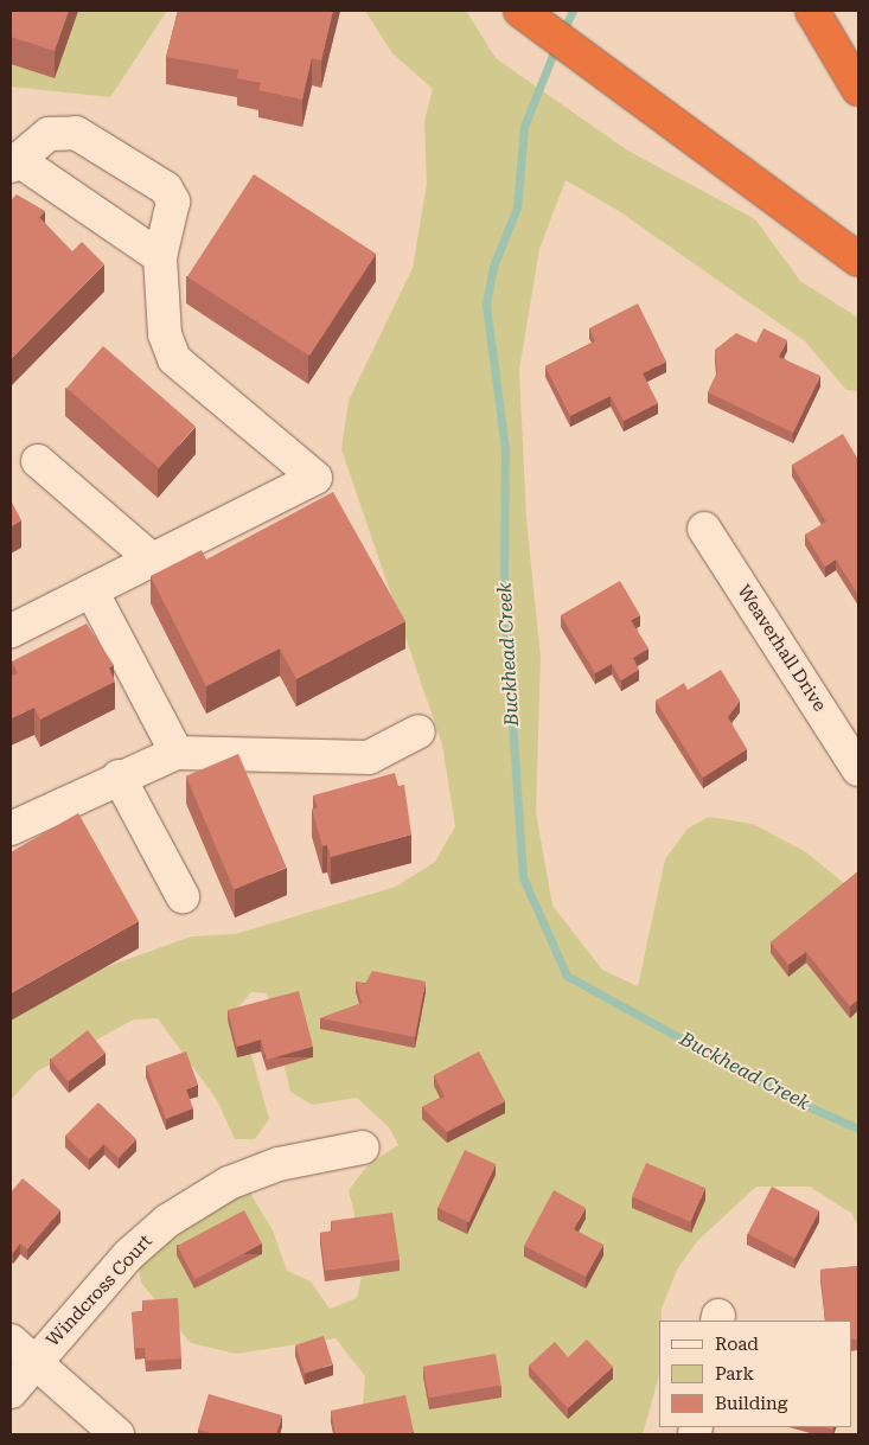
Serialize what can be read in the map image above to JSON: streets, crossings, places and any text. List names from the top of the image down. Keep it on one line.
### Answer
{"streets":{"street":["Weaverhall Drive","Windcross Court"]},"water":["Buckhead Creek"],"legend":["Road","Park","Building"]}
